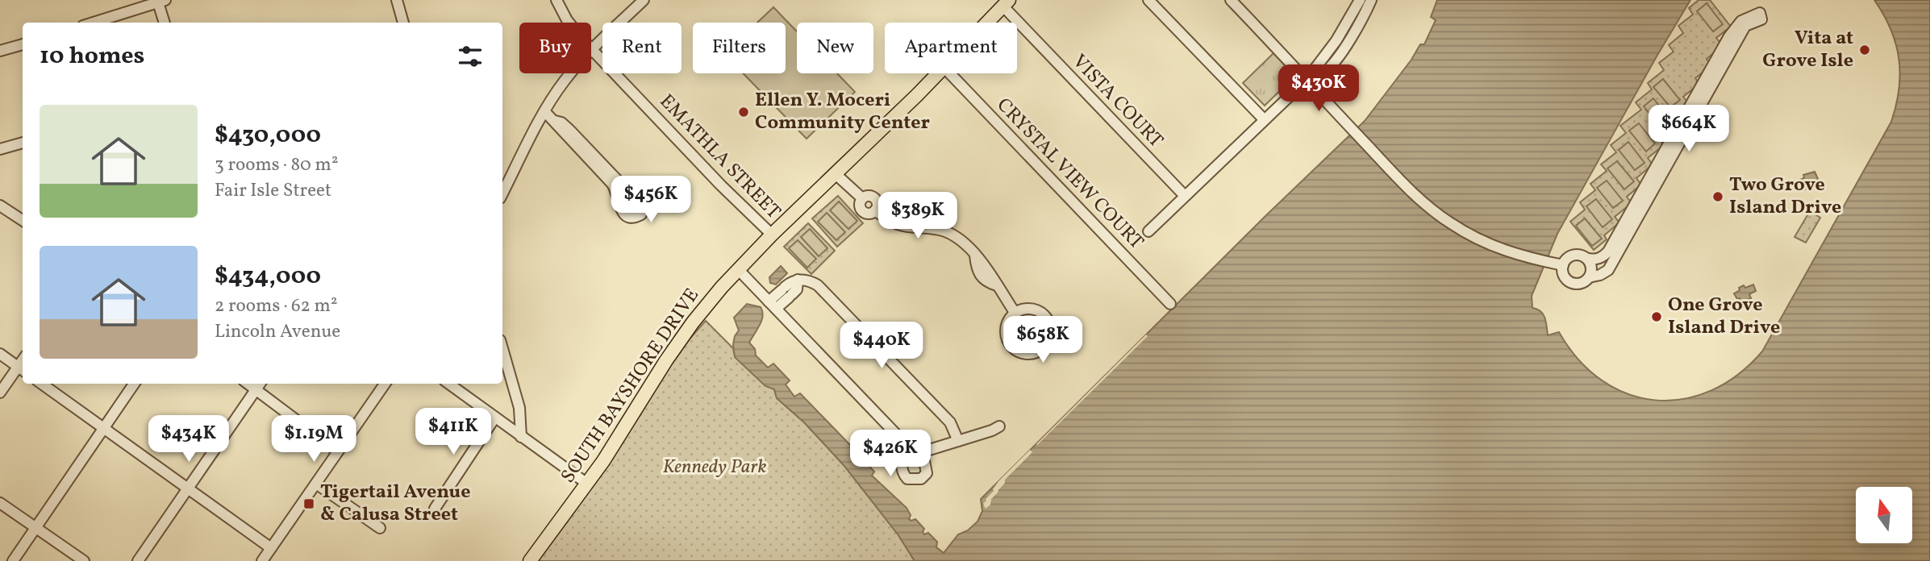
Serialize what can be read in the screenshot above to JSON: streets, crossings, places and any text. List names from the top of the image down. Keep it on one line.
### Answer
{"streets":{"main road":["SOUTH BAYSHORE DRIVE"],"street":["VISTA COURT","EMATHLA STREET","CRYSTAL VIEW COURT"]},"crossings":[["VISTA COURT","SOUTH BAYSHORE DRIVE"],["EMATHLA STREET","SOUTH BAYSHORE DRIVE"]],"parks":["Kennedy Park"],"places":{"other":["Vita at Grove Isle","Ellen Y. Moceri Community Center","Two Grove Island Drive","One Grove Island Drive"],"transit":["Tigertail Avenue & Calusa Street"]},"north":"top","page":{"chip":["Buy","Rent","Filters","New","Apartment"],"heading":"10 homes","price":["$430K","$664K","$456K","$389K","$658K","$440K","$411K","$434K","$1.19M","$426K"],"list":[{"name":"$430,000","note":"3 rooms · 80 m² · Fair Isle Street"},{"name":"$434,000","note":"2 rooms · 62 m² · Lincoln Avenue"}]}}
